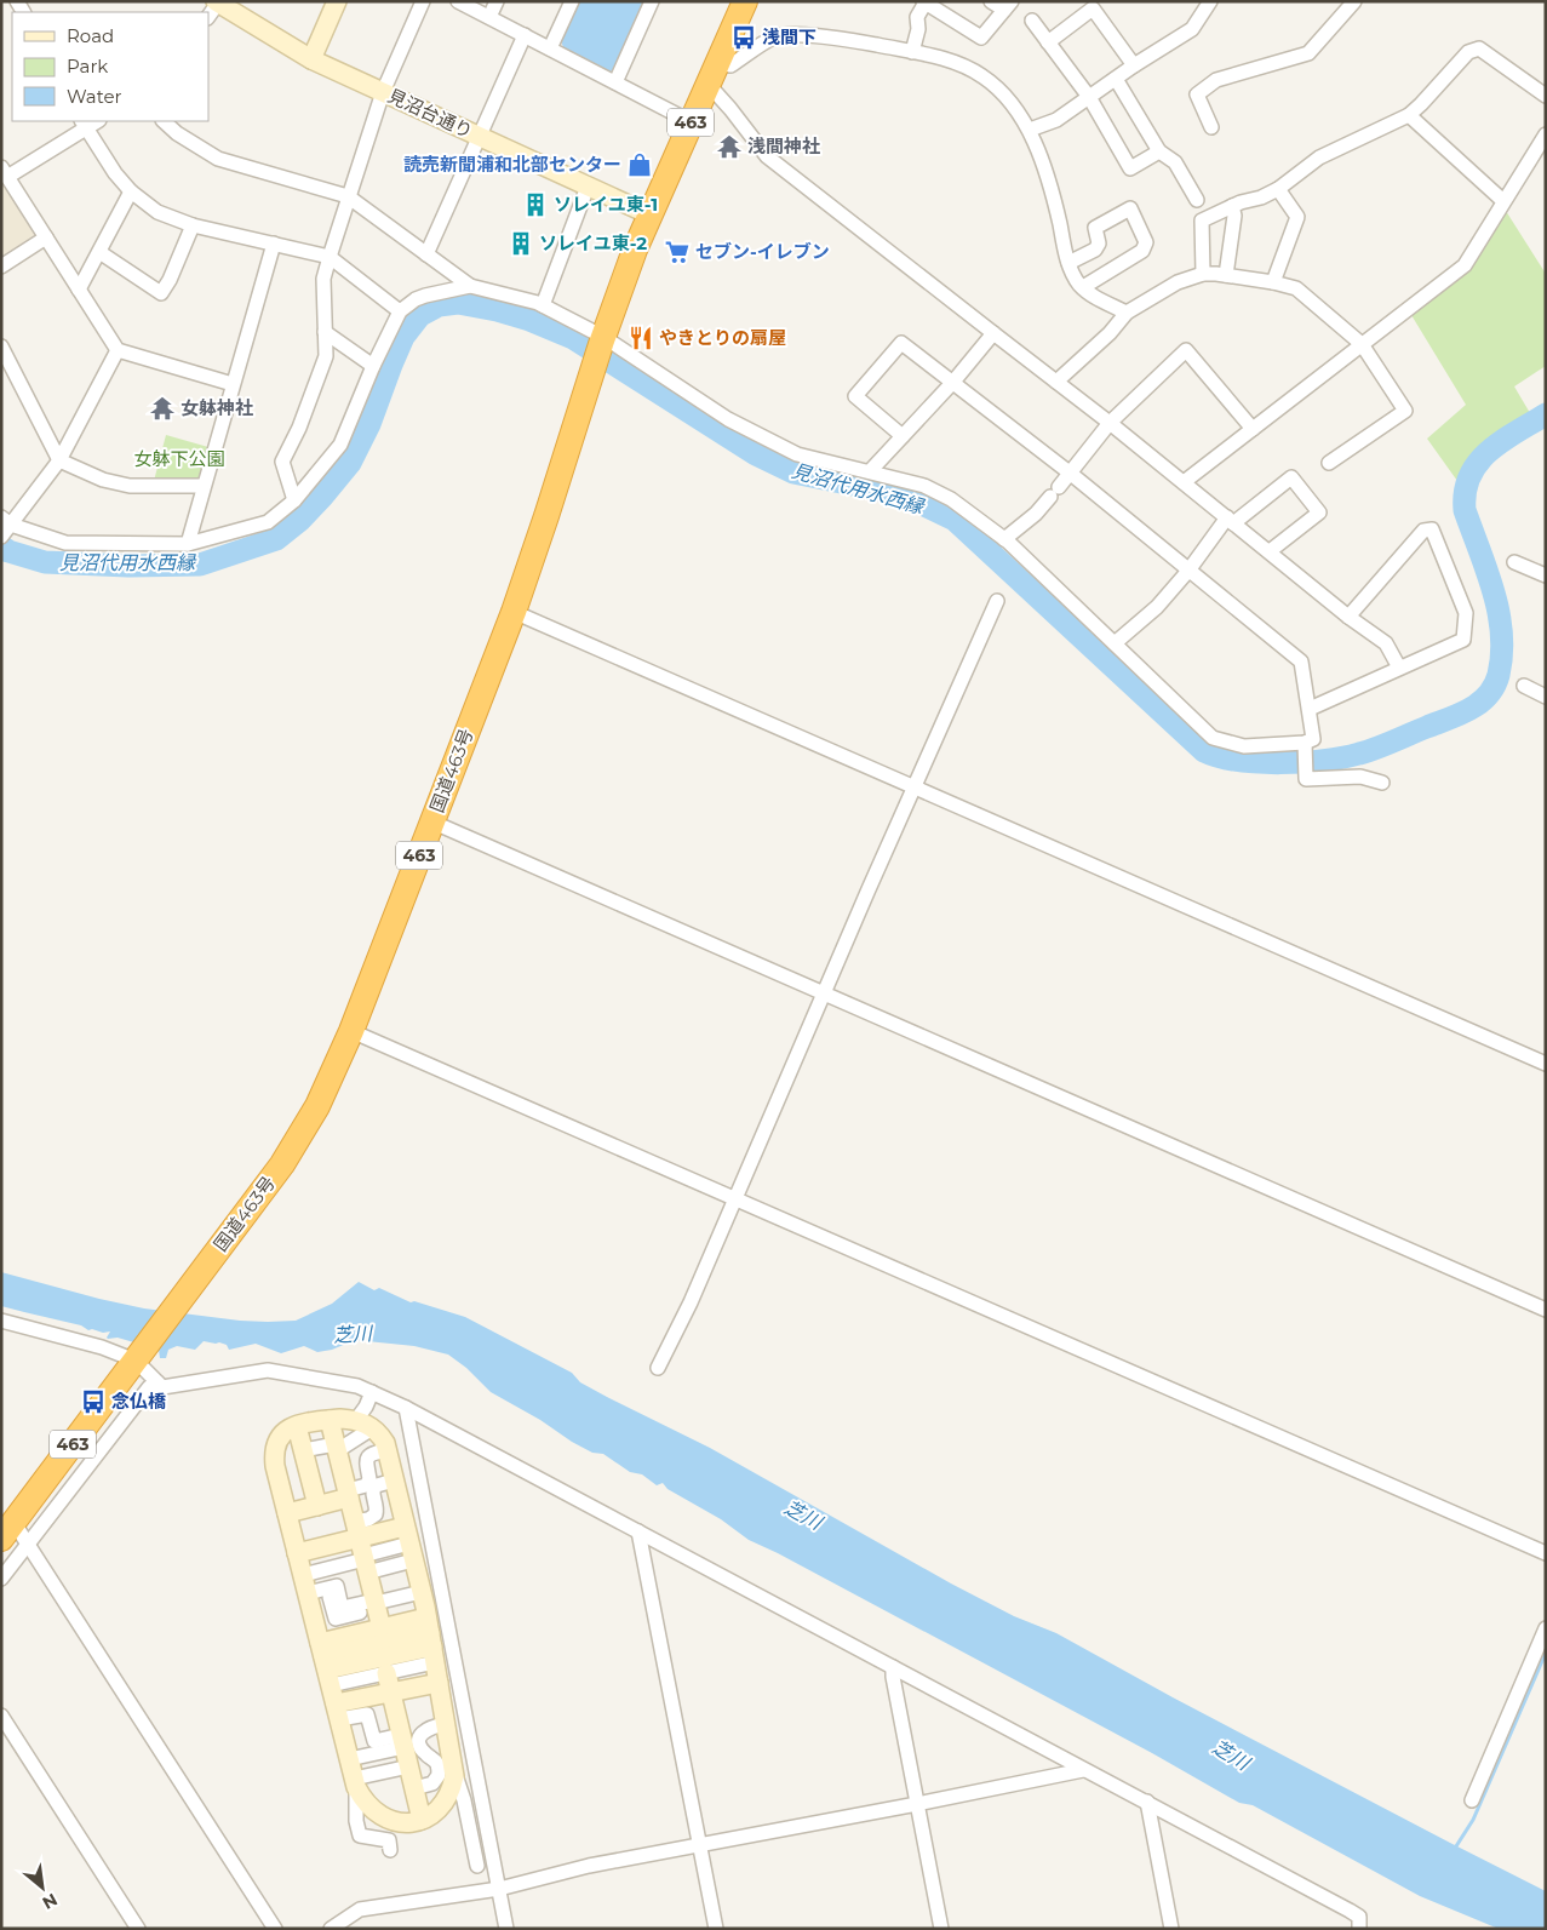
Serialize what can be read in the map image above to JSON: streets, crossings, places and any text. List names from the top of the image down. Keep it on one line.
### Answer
{"streets":{"highway":["463","国道463号"],"street":["見沼台通り"]},"crossings":[["見沼台通り","国道463号"]],"water":["見沼代用水西縁","芝川"],"parks":["女躰下公園"],"places":{"bus stop":["浅間下","念仏橋"],"temple":["浅間神社","女躰神社"],"shop":["読売新聞浦和北部センター"],"building":["ソレイユ東-1","ソレイユ東-2"],"supermarket":["セブン-イレブン"],"restaurant":["やきとりの扇屋"]},"legend":["Road","Park","Water"],"north":"bottom right"}
